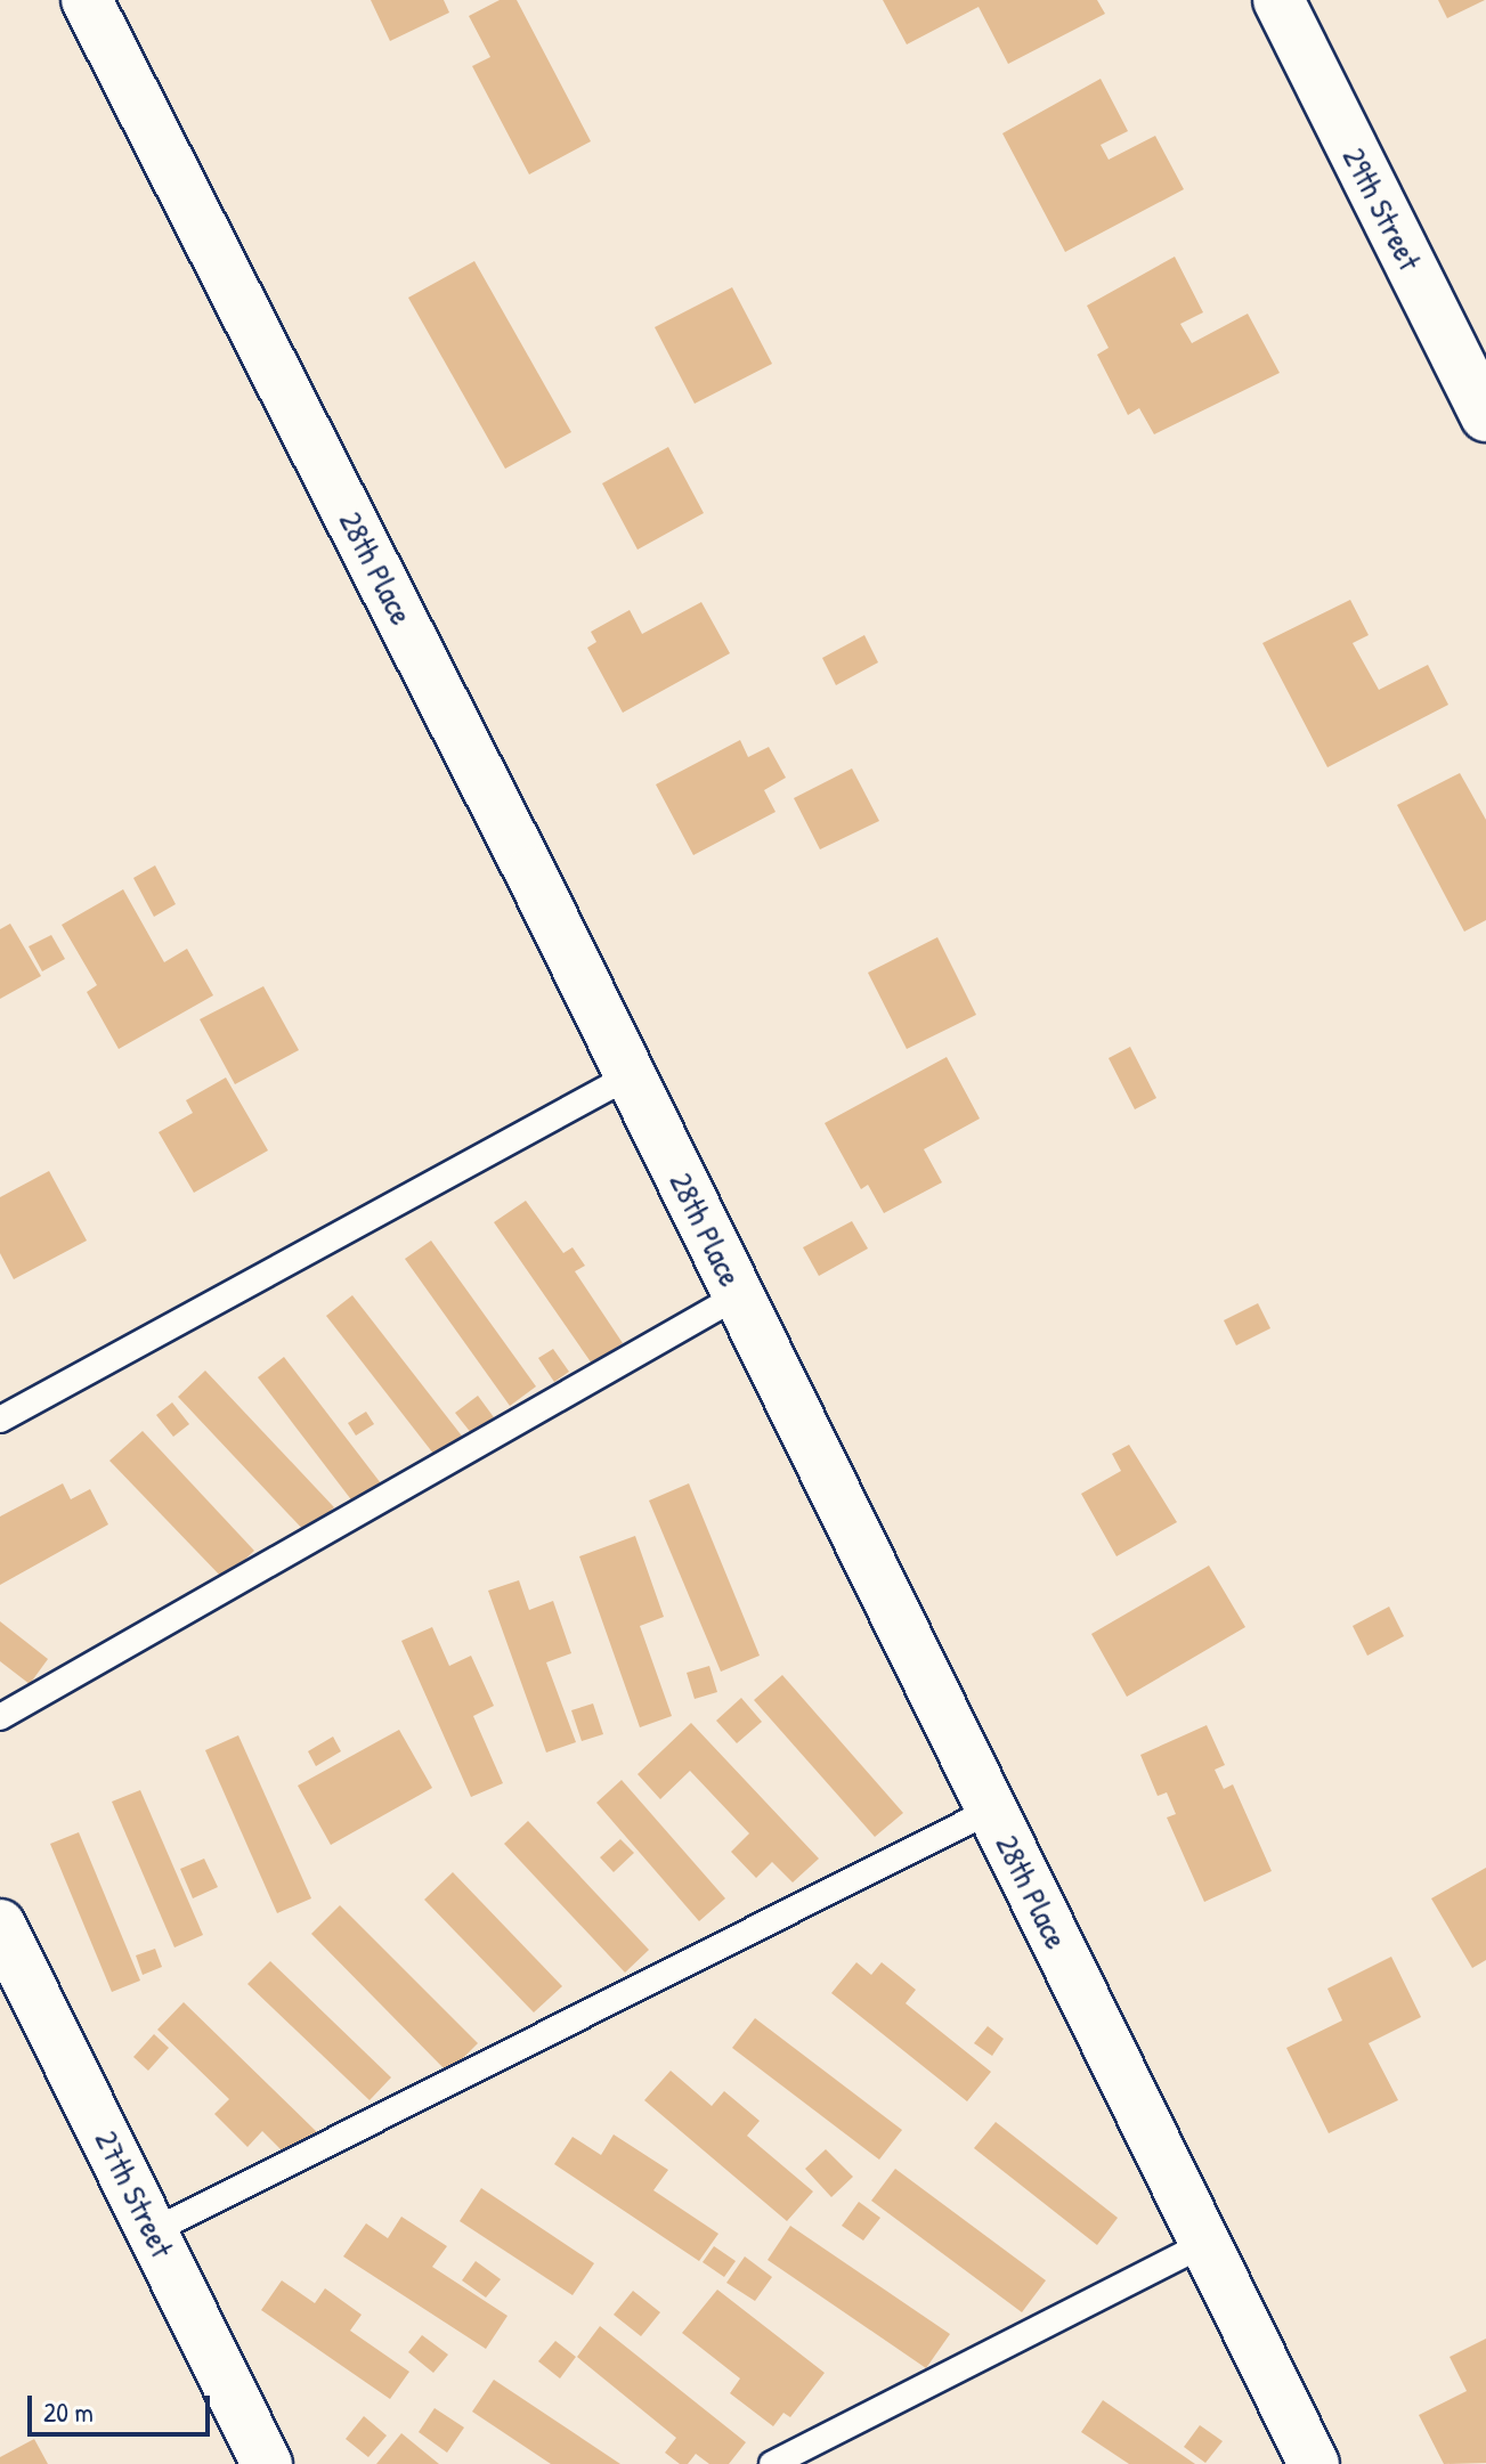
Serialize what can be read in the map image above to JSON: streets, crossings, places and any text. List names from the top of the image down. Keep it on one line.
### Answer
{"streets":{"street":["29th Street","28th Place","27th Street"]},"scale_bar":"20 m"}
